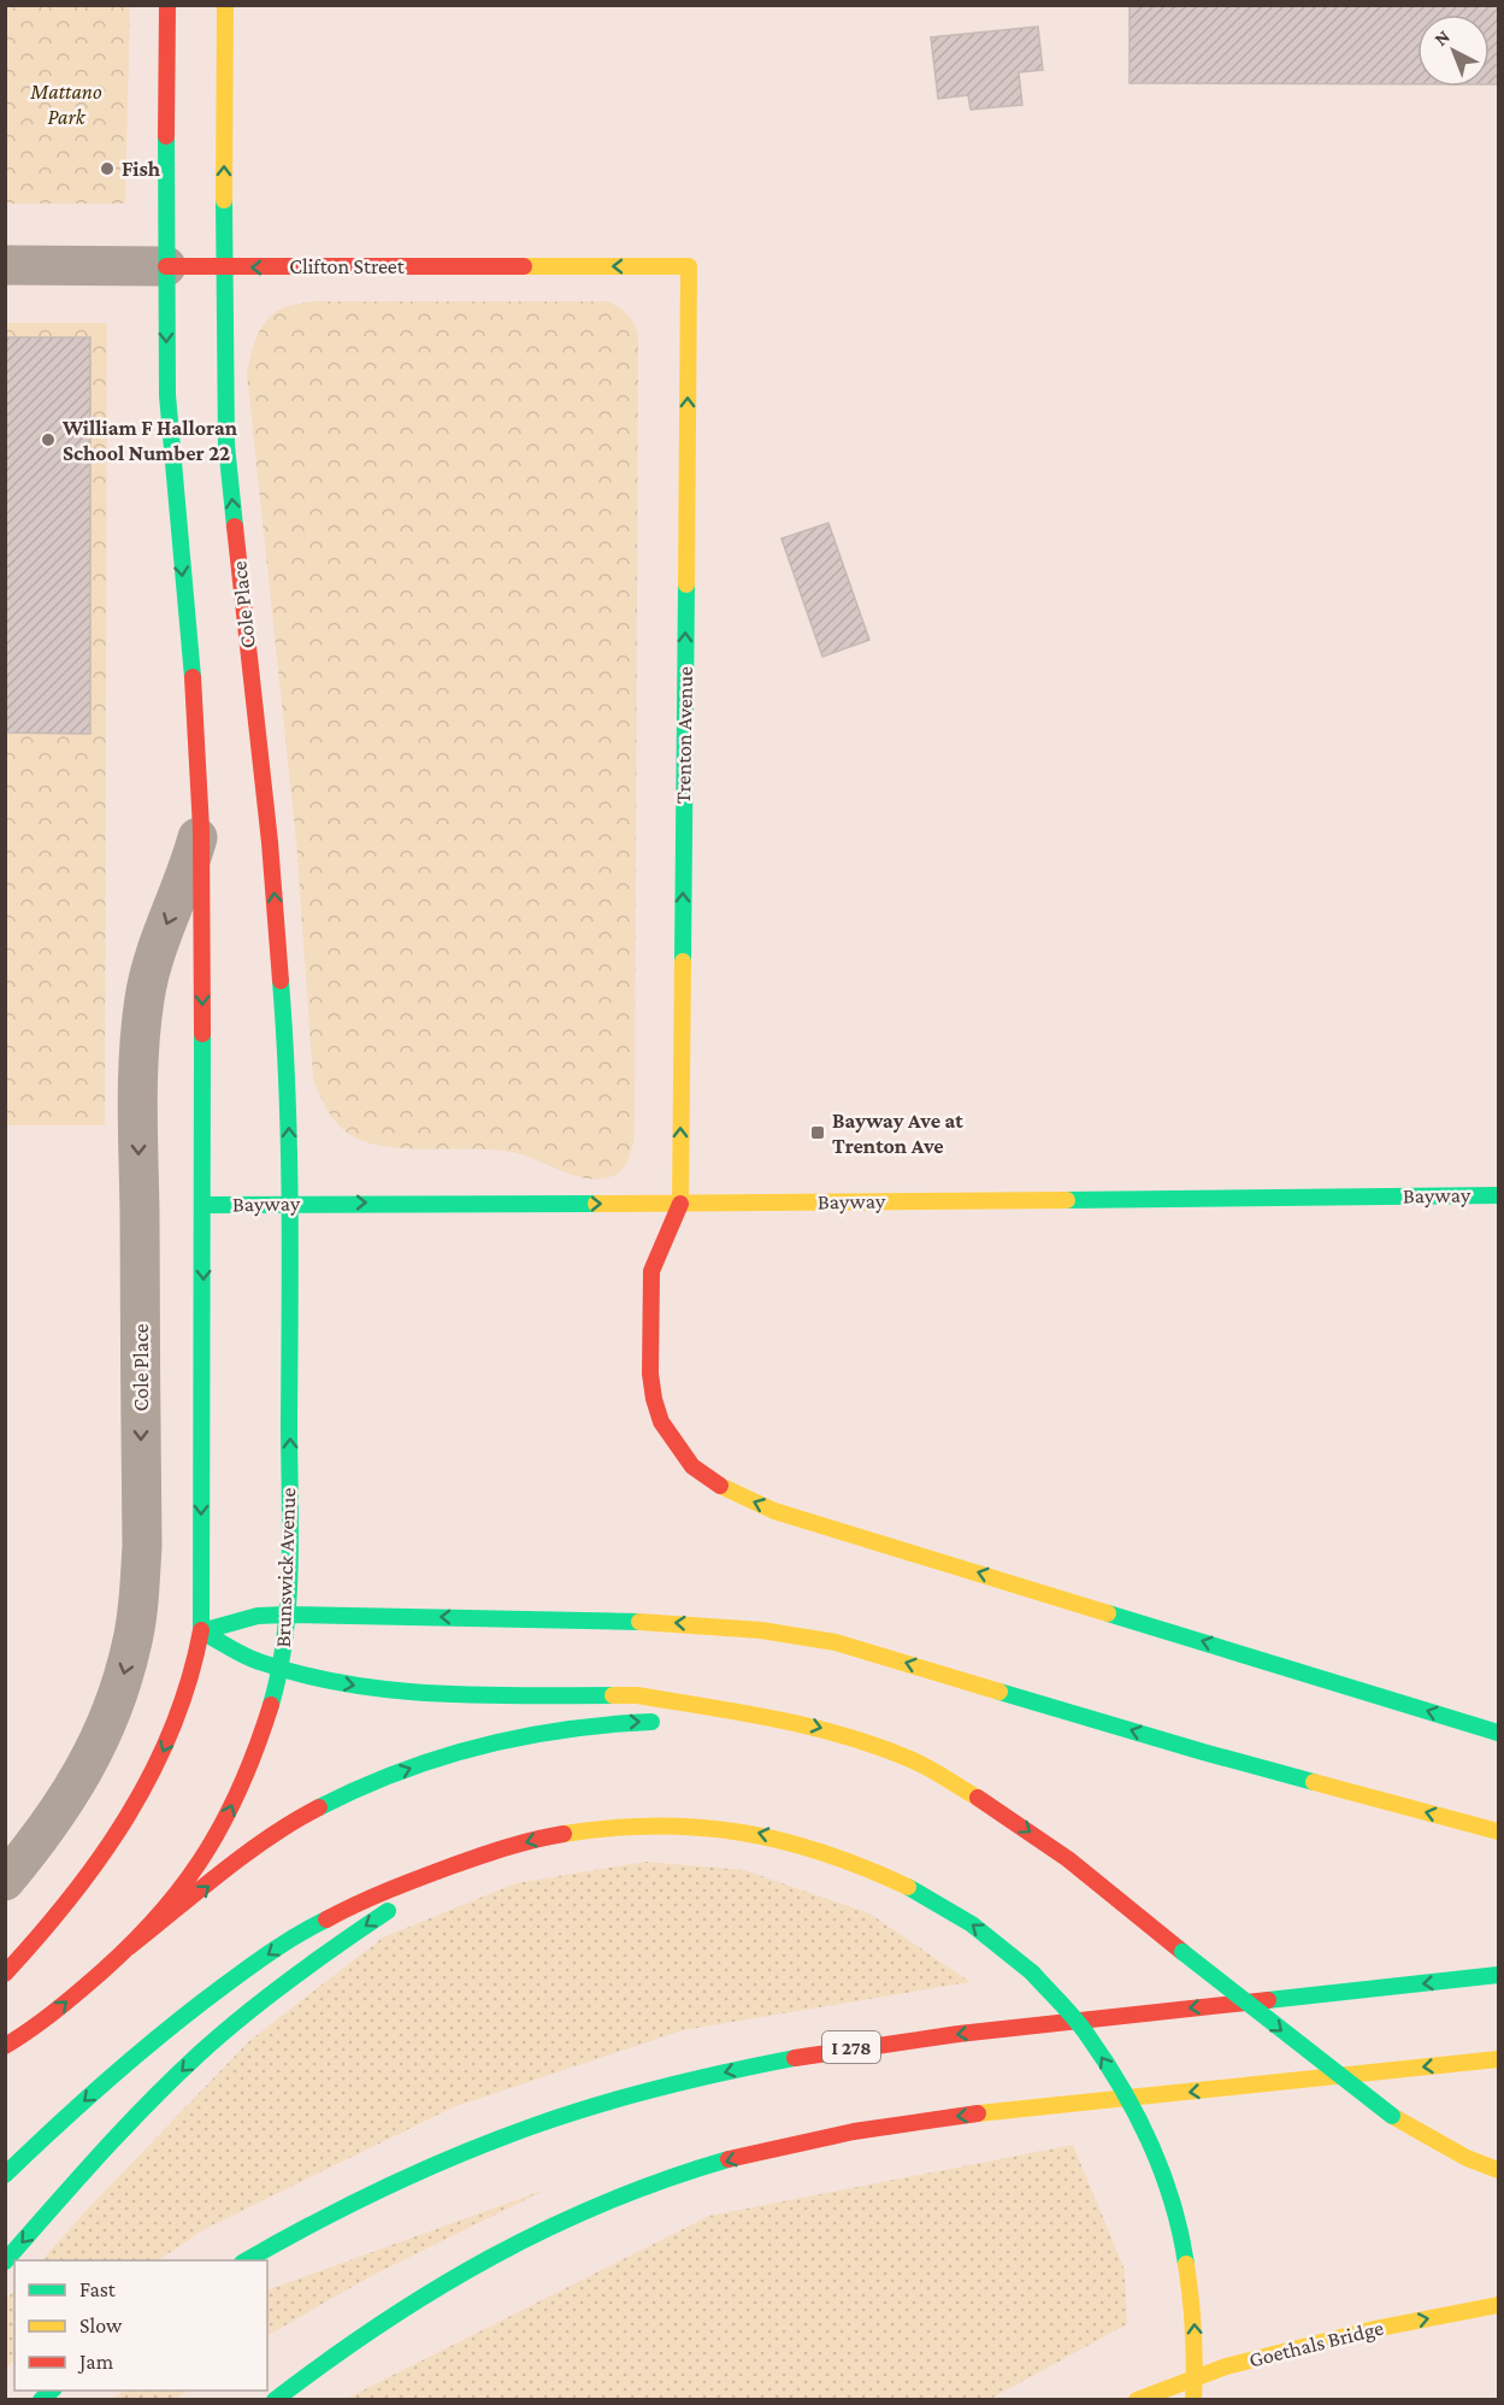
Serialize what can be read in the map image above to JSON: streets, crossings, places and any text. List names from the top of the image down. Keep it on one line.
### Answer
{"streets":{"main road":["Clifton Street","Cole Place","Trenton Avenue","Bayway","Brunswick Avenue","I 278","Goethals Bridge"]},"crossings":[["Clifton Street","Cole Place"],["Clifton Street","Trenton Avenue"],["Cole Place","Bayway"],["Cole Place","Brunswick Avenue"],["Trenton Avenue","Bayway"],["Bayway","Brunswick Avenue"]],"one_way":["Clifton Street","Trenton Avenue","Goethals Bridge"],"parks":["Mattano Park"],"places":{"other":["Fish","William F Halloran School Number 22"],"transit":["Bayway Ave at Trenton Ave"]},"legend":["Fast","Slow","Jam"],"north":"top left"}
